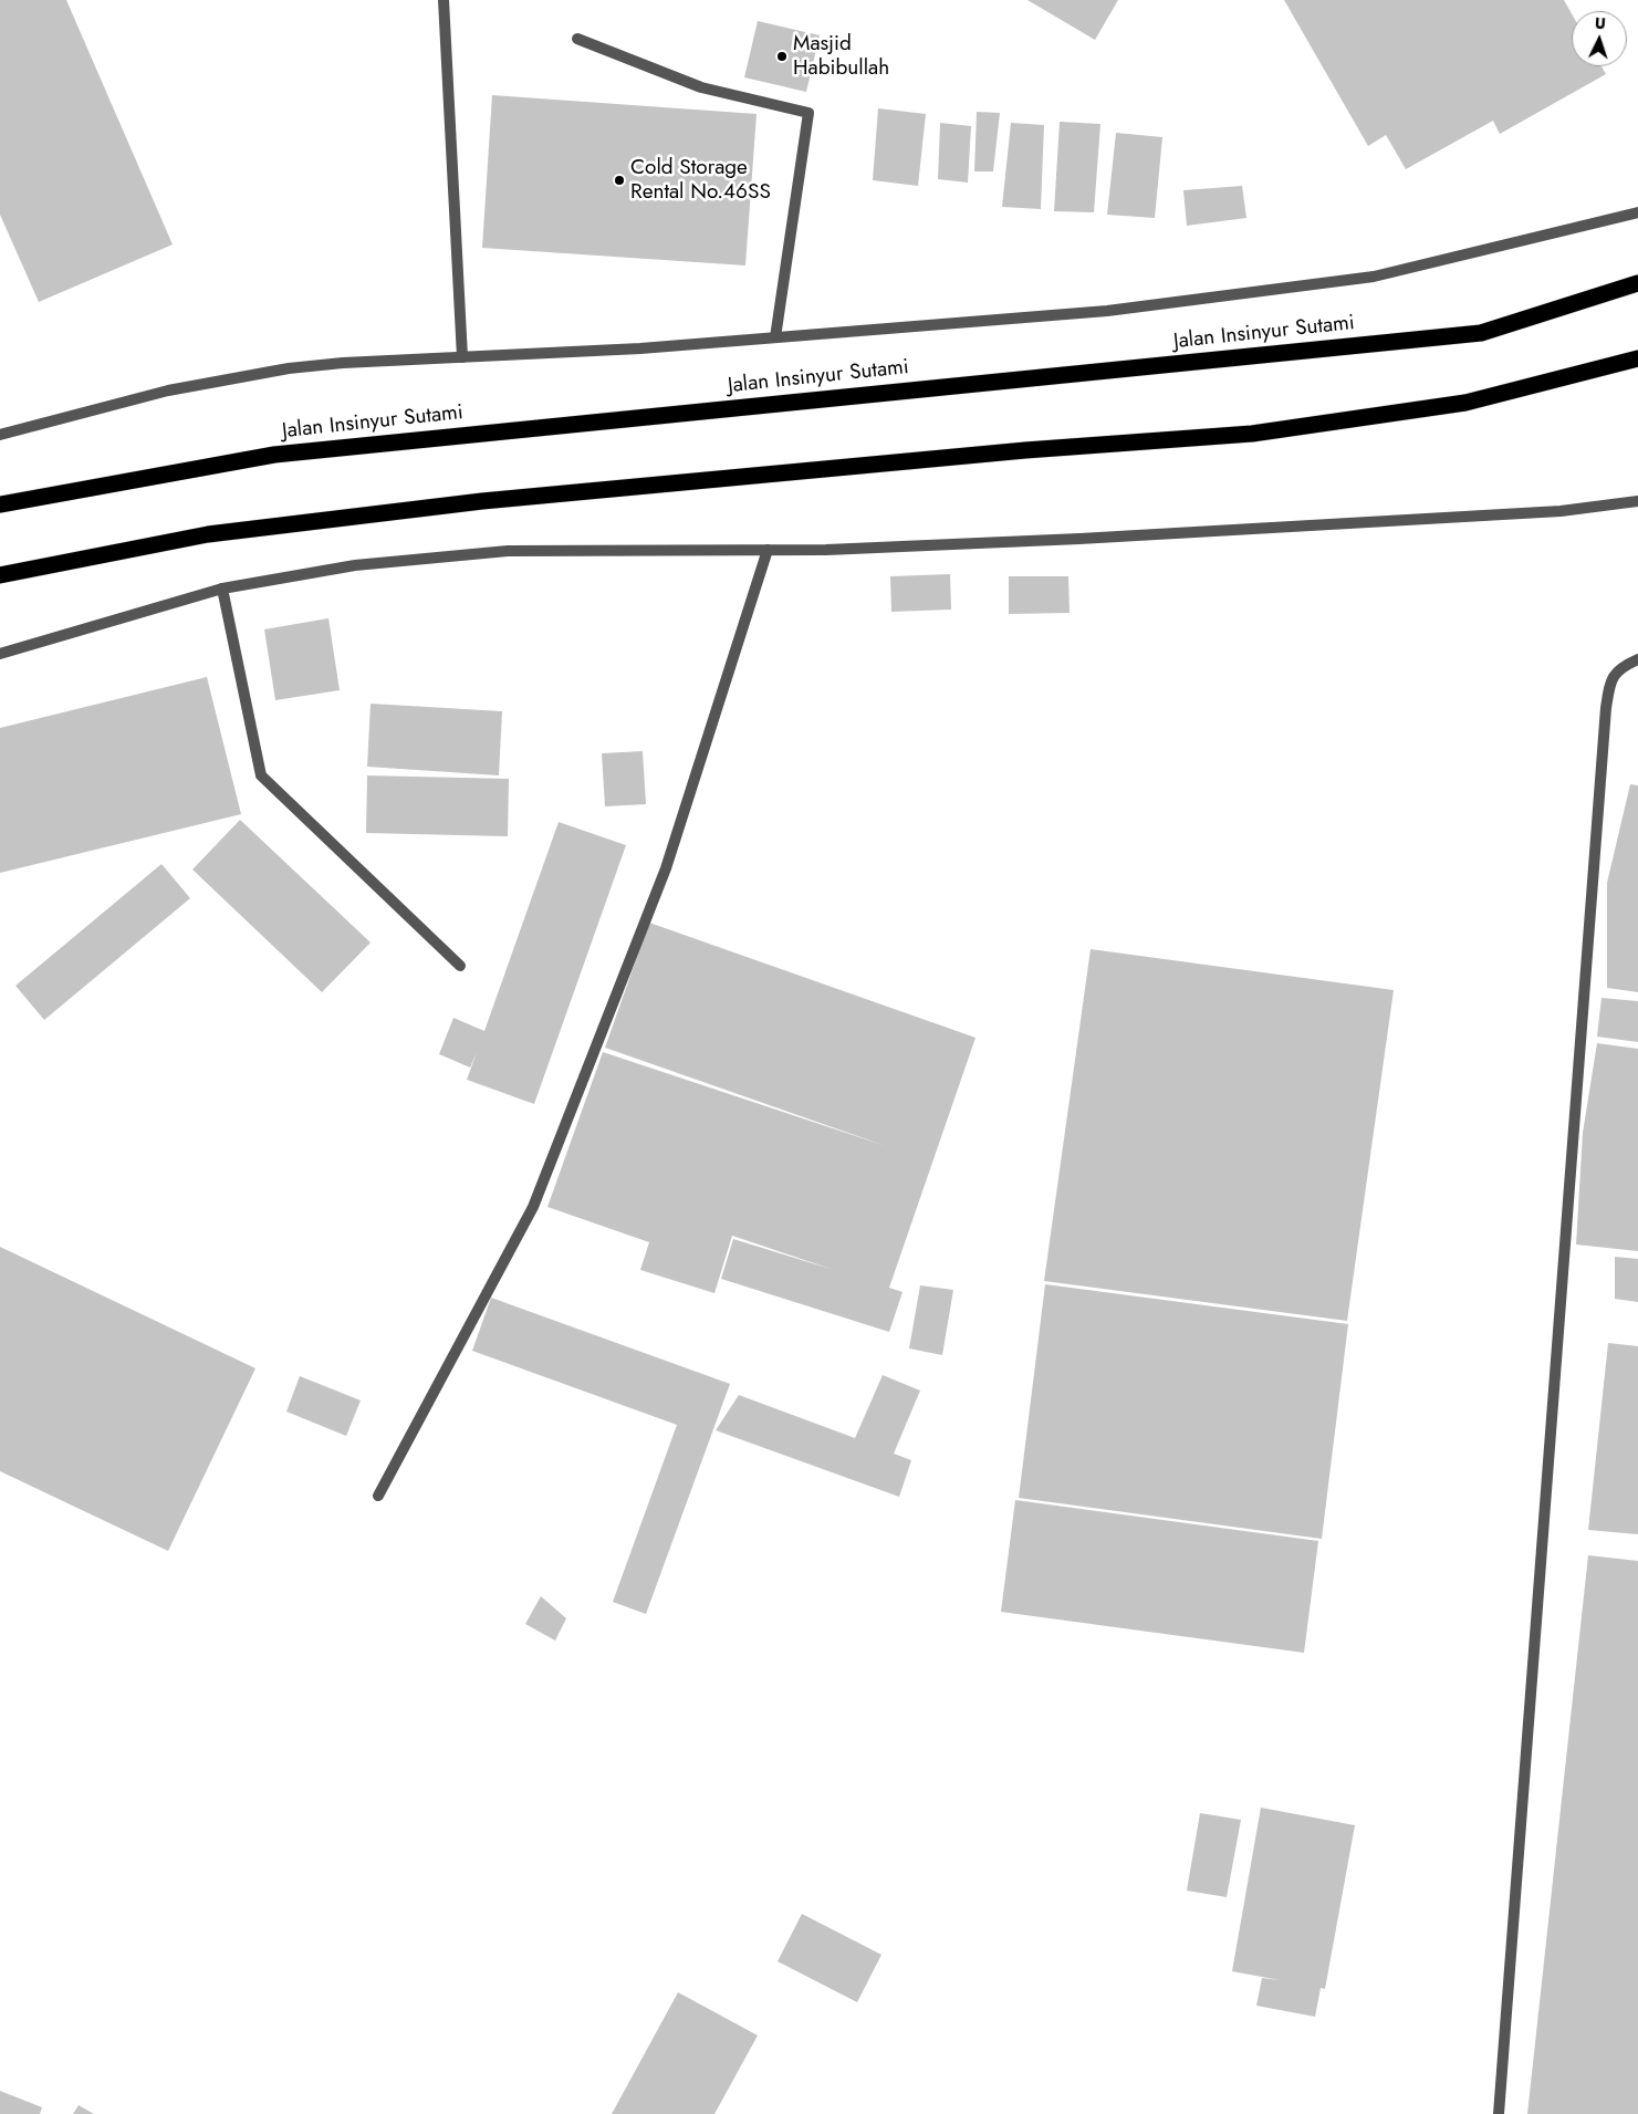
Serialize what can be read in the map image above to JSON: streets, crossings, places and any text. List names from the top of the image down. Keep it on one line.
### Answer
{"streets":{"highway":["Jalan Insinyur Sutami"]},"places":["Masjid Habibullah","Cold Storage Rental No.46SS"],"north":"top"}
